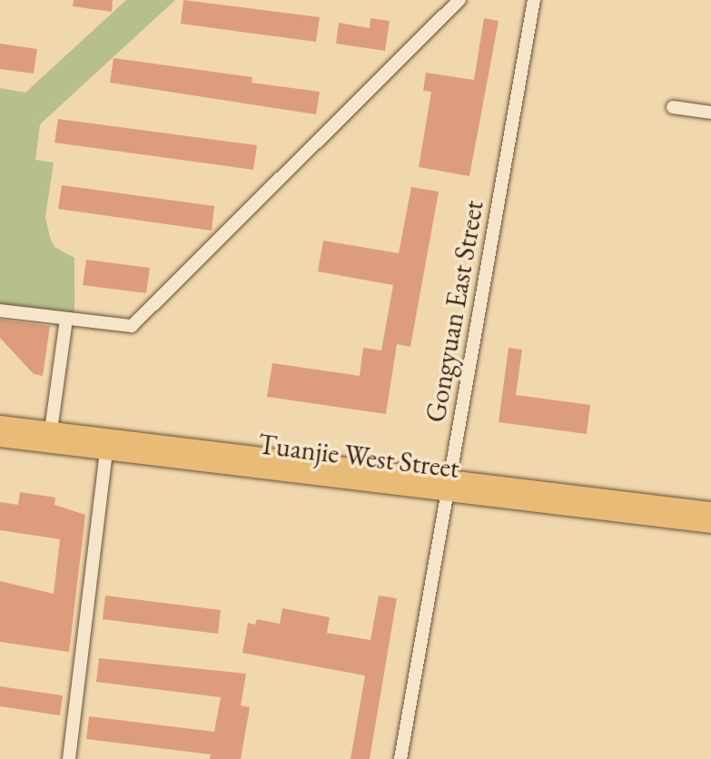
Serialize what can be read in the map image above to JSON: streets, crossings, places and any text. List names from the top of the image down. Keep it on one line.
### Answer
{"streets":{"main road":["Tuanjie West Street"],"street":["Gongyuan East Street"]},"crossings":[["Gongyuan East Street","Tuanjie West Street"]]}
